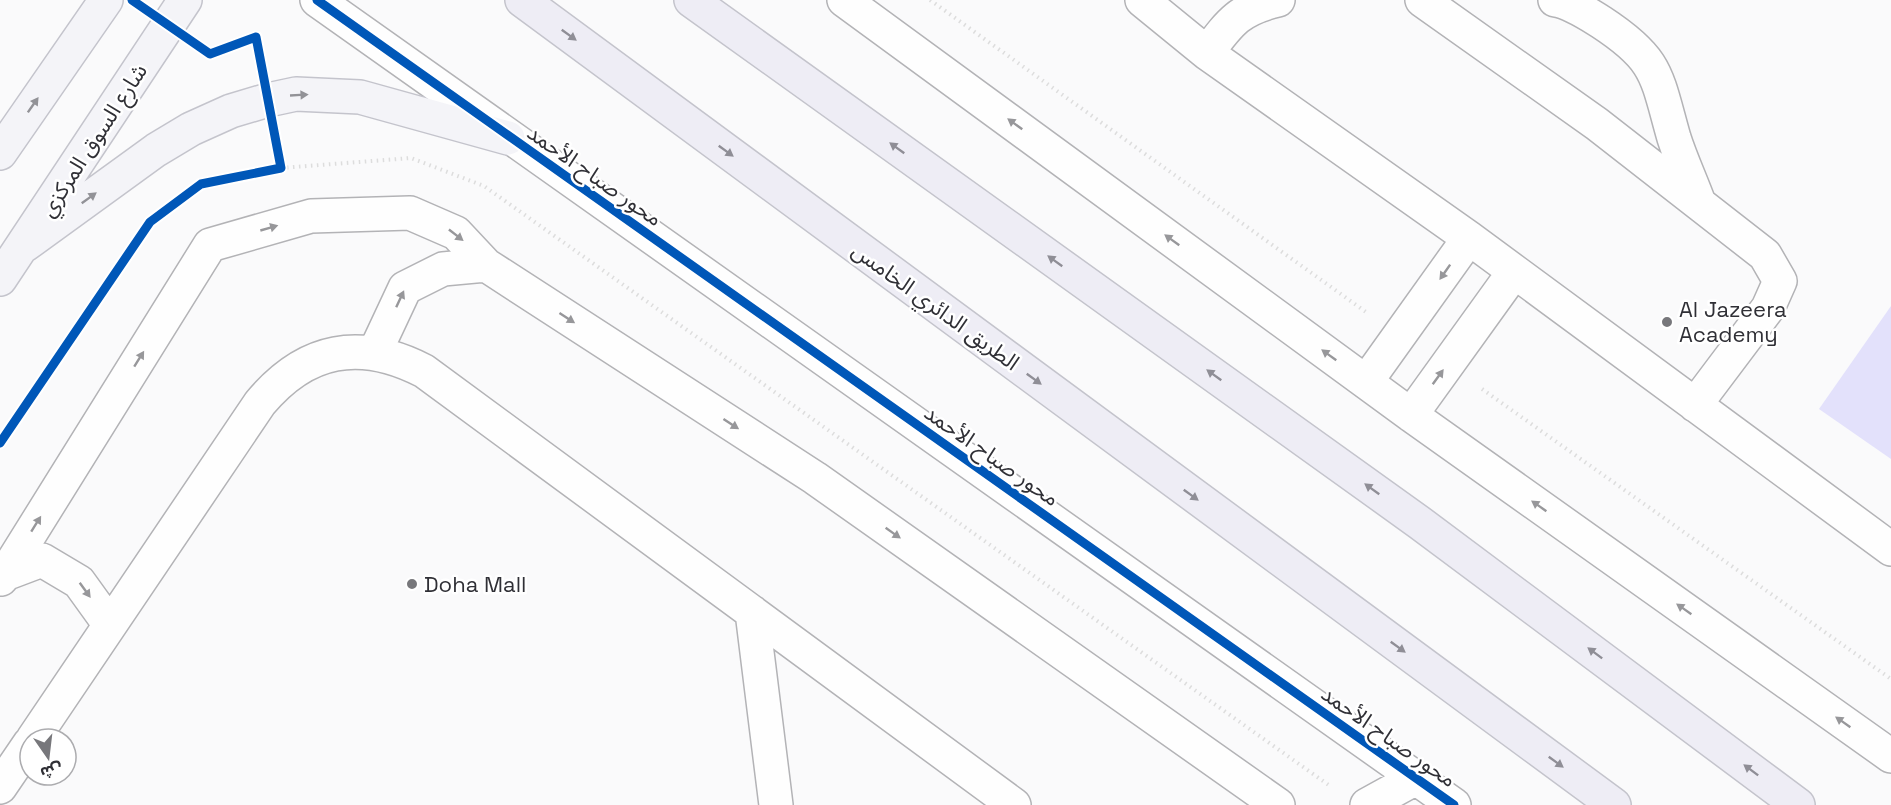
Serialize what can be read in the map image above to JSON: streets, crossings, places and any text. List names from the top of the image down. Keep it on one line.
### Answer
{"streets":{"highway":["الطريق الدائري الخامس"],"main road":["شارع السوق المركزي"],"street":["محور صباح الأحمد"]},"places":["Al Jazeera Academy","Doha Mall"],"north":"bottom"}
